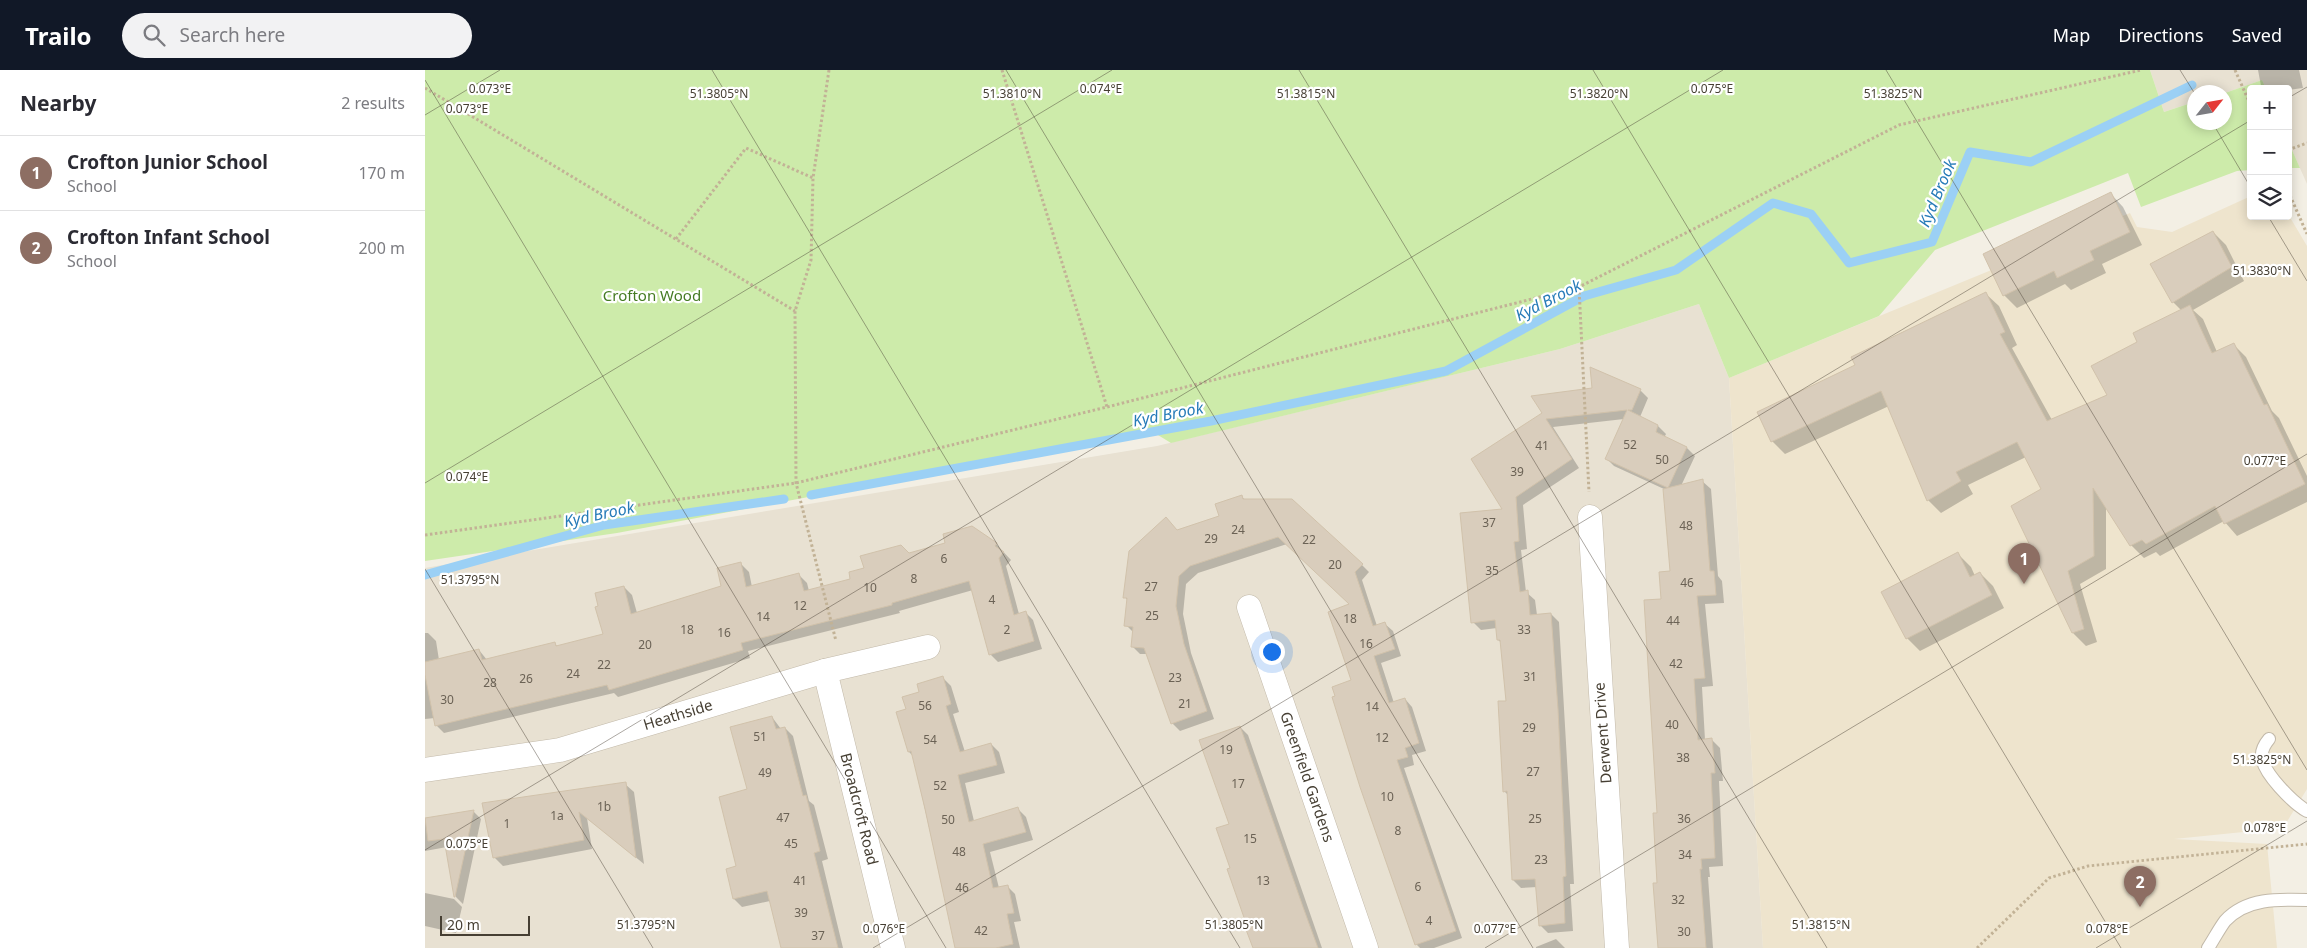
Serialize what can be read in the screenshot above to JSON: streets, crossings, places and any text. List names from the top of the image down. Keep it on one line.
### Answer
{"streets":{"street":["Heathside","Derwent Drive","Greenfield Gardens","Broadcroft Road"]},"crossings":[["Heathside","Broadcroft Road"]],"water":["Kyd Brook"],"parks":["Crofton Wood"],"house_numbers":["52","41","50","39","37","48","24","29","22","6","20","35","8","46","27","10","4","12","25","14","18","44","18","2","33","16","16","20","42","22","24","31","23","26","28","30","21","56","14","40","29","51","12","54","19","38","27","49","17","52","10","1b","1a","47","25","36","50","1","8","15","45","48","34","23","41","13","6","46","32","39","4","42","30","37"],"scale_bar":"20 m","north":"top right","page":{"header":"Trailo","search":"Search here","nav":["Map","Directions","Saved"],"heading":["Nearby","2 results"],"map_buttons":["+","−"],"list":[{"mark":"1","name":"Crofton Junior School","note":"School","value":"170 m"},{"mark":"2","name":"Crofton Infant School","note":"School","value":"200 m"}],"pins":["1","2"],"scale":"20 m"},"coordinates":["0.073°E","0.074°E","0.075°E","51.3805°N","51.3810°N","51.3815°N","51.3820°N","51.3825°N","51.3830°N","0.077°E","51.3795°N","0.078°E","0.076°E"]}
